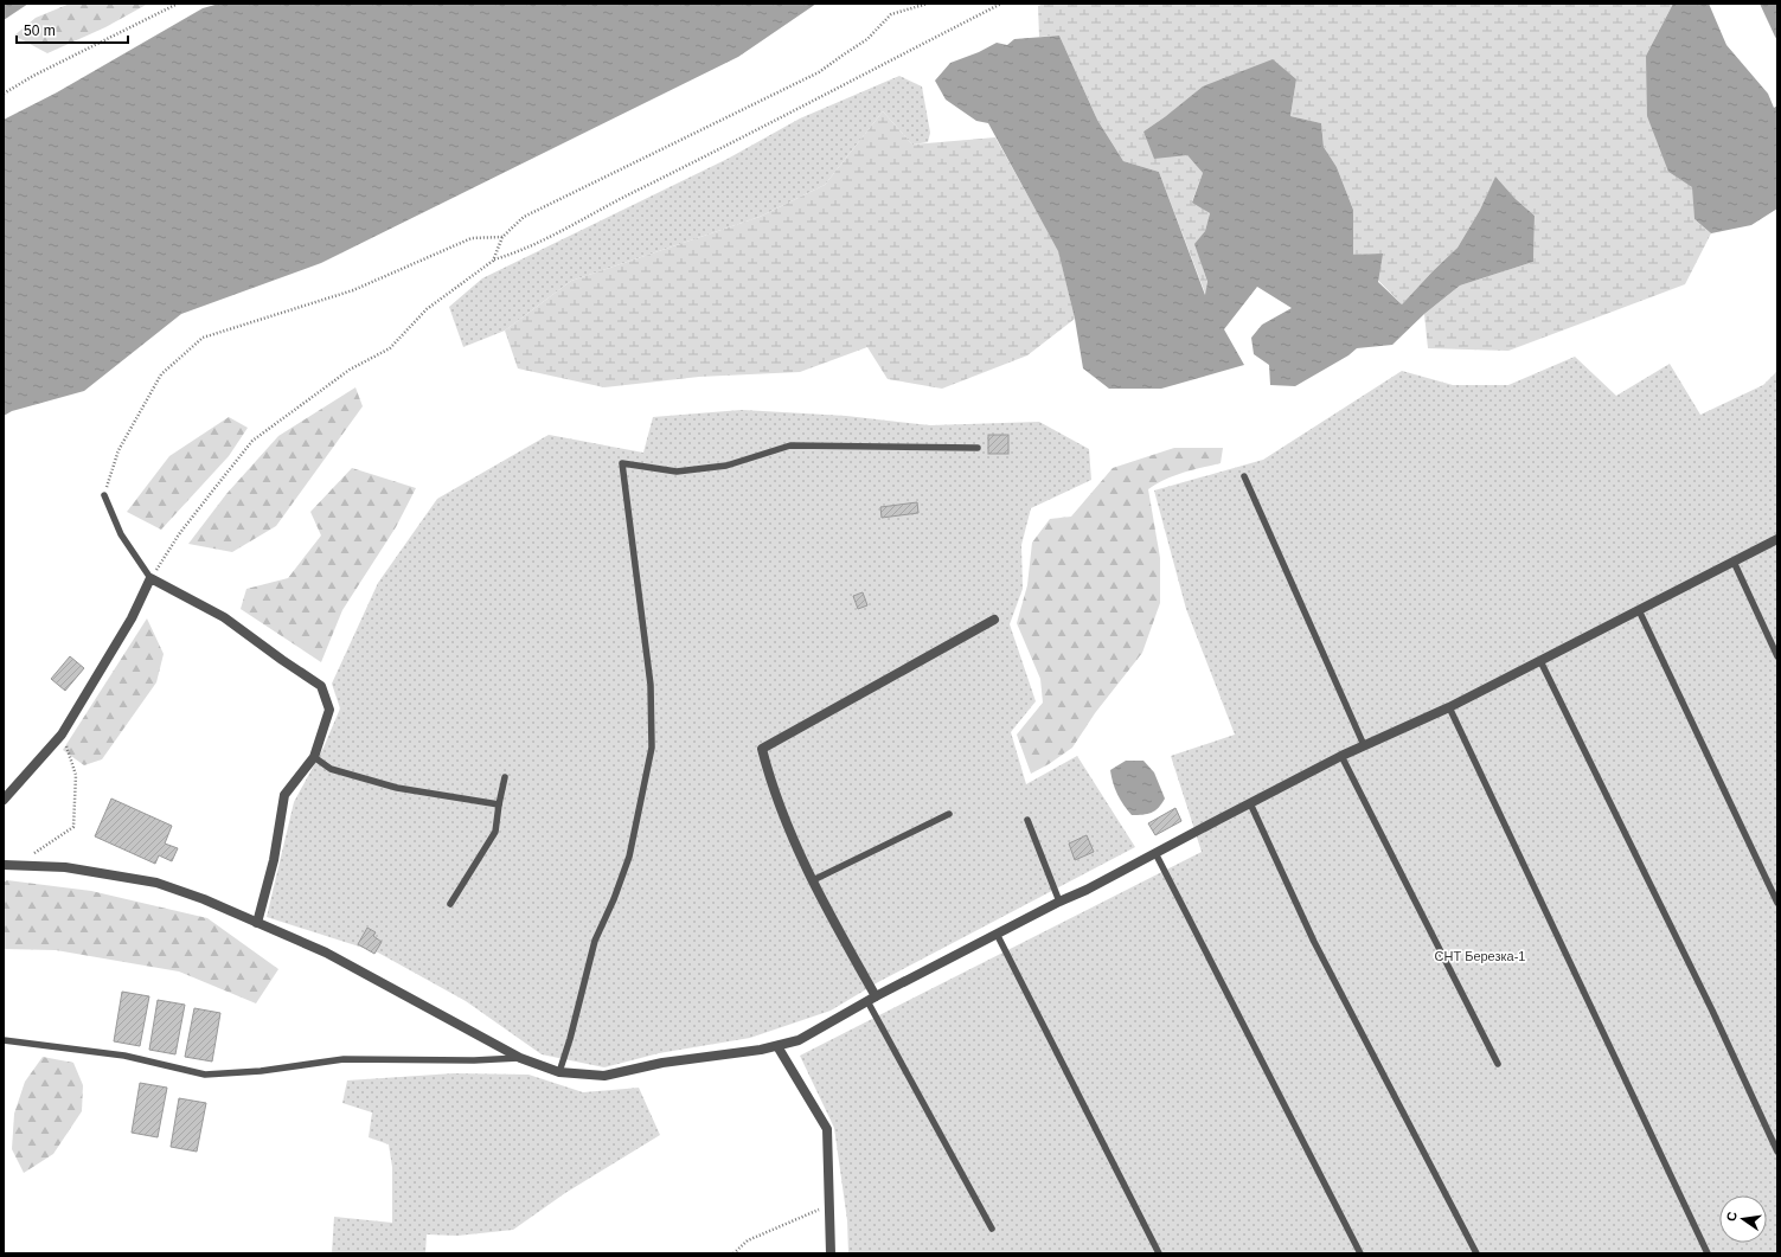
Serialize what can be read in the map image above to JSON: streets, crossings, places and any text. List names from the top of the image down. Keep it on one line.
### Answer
{"parks":["СНТ Березка-1"],"scale_bar":"50 m","north":"left"}
